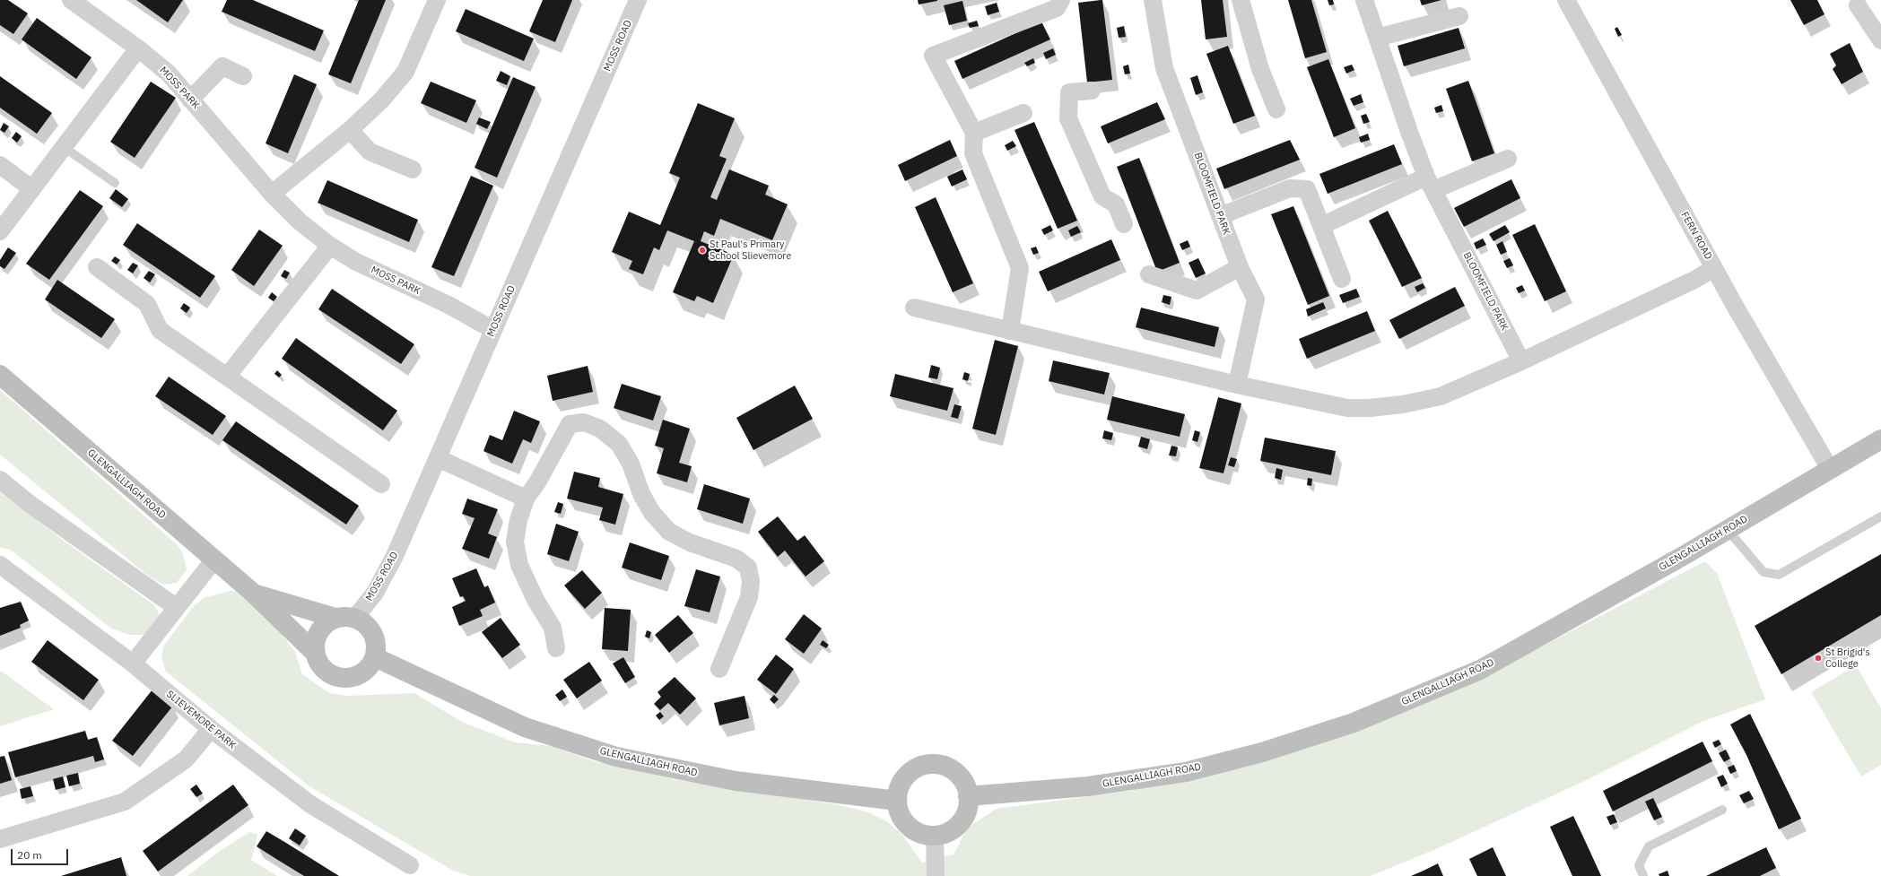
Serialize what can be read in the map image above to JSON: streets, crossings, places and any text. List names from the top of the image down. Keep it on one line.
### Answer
{"streets":{"main road":["GLENGALLIAGH ROAD"],"street":["MOSS ROAD","MOSS PARK","BLOOMFIELD PARK","FERN ROAD","SLIEVEMORE PARK"]},"crossings":[["MOSS ROAD","MOSS PARK"],["MOSS ROAD","GLENGALLIAGH ROAD"],["FERN ROAD","GLENGALLIAGH ROAD"]],"places":["St Paul's Primary School Slievemore","St Brigid's College"],"scale_bar":"20 m"}
